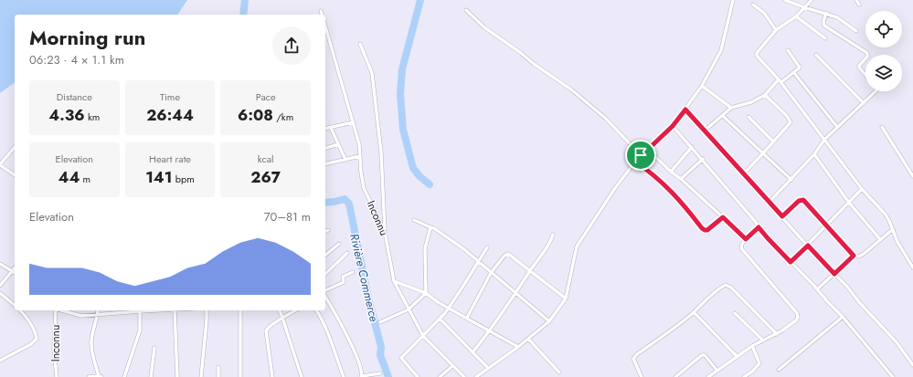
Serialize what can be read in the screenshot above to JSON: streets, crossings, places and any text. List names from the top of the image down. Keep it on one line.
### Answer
{"streets":{"street":["Inconnu"]},"water":["Rivière Commerce"],"page":{"heading":["Morning run","06:23 · 4 × 1.1 km"],"stats":[["Distance","4.36 km"],["Time","26:44"],["Pace","6:08 /km"],["Elevation","44 m"],["Heart rate","141 bpm"],["kcal","267"]],"chart":["Elevation","70–81 m"]}}
